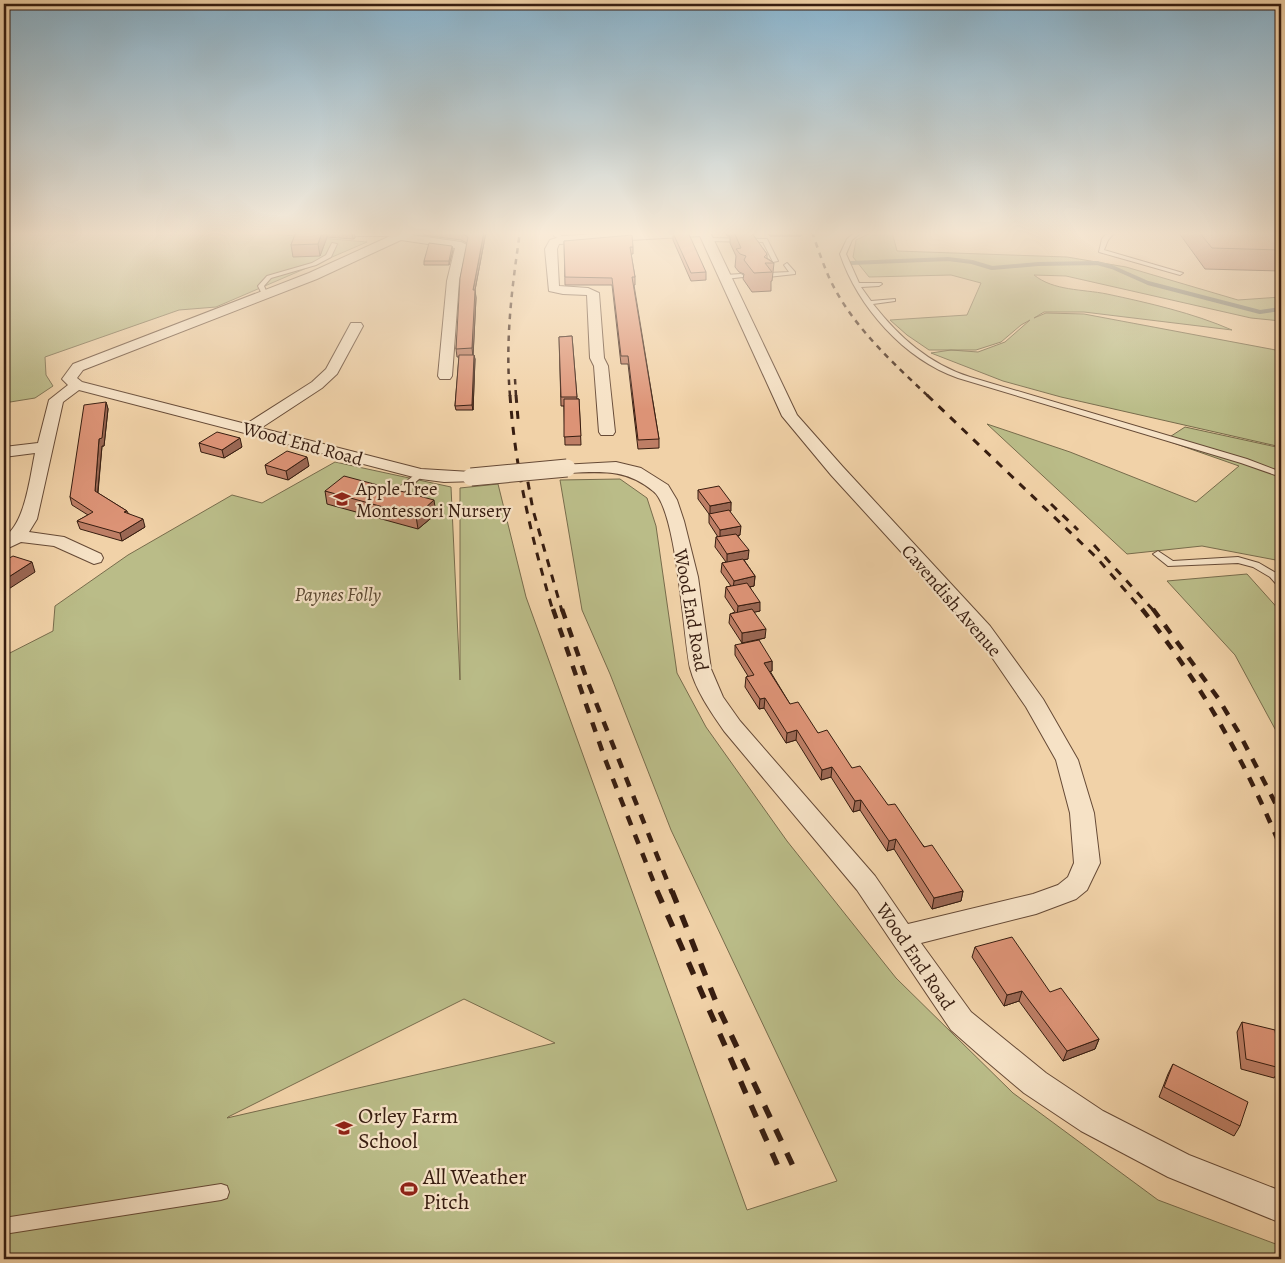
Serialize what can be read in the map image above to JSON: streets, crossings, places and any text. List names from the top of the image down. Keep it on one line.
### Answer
{"streets":{"street":["Wood End Road","Cavendish Avenue"]},"crossings":[["Wood End Road","Cavendish Avenue"]],"parks":["Paynes Folly"],"places":{"school or university":["Apple Tree Montessori Nursery","Orley Farm School"],"sports":["All Weather Pitch"]}}
